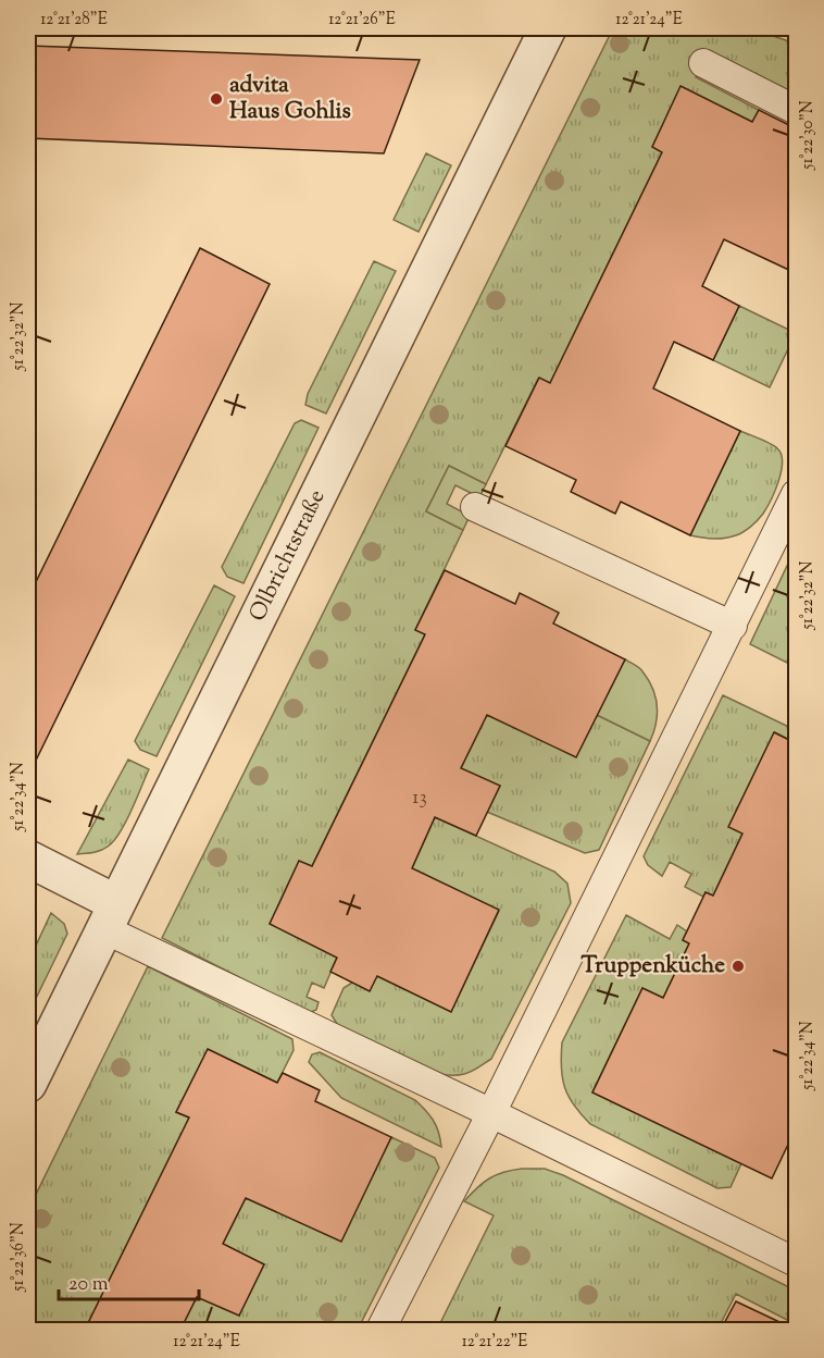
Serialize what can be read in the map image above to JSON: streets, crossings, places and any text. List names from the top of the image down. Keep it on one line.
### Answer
{"streets":{"street":["Olbrichtstraße"]},"places":["advita Haus Gohlis","Truppenküche"],"house_numbers":["13"],"scale_bar":"20 m","coordinates":["12°21'28\"E","12°21'26\"E","12°21'24\"E","51°22'30\"N","51°22'32\"N","51°22'34\"N","51°22'36\"N","12°21'22\"E"]}
